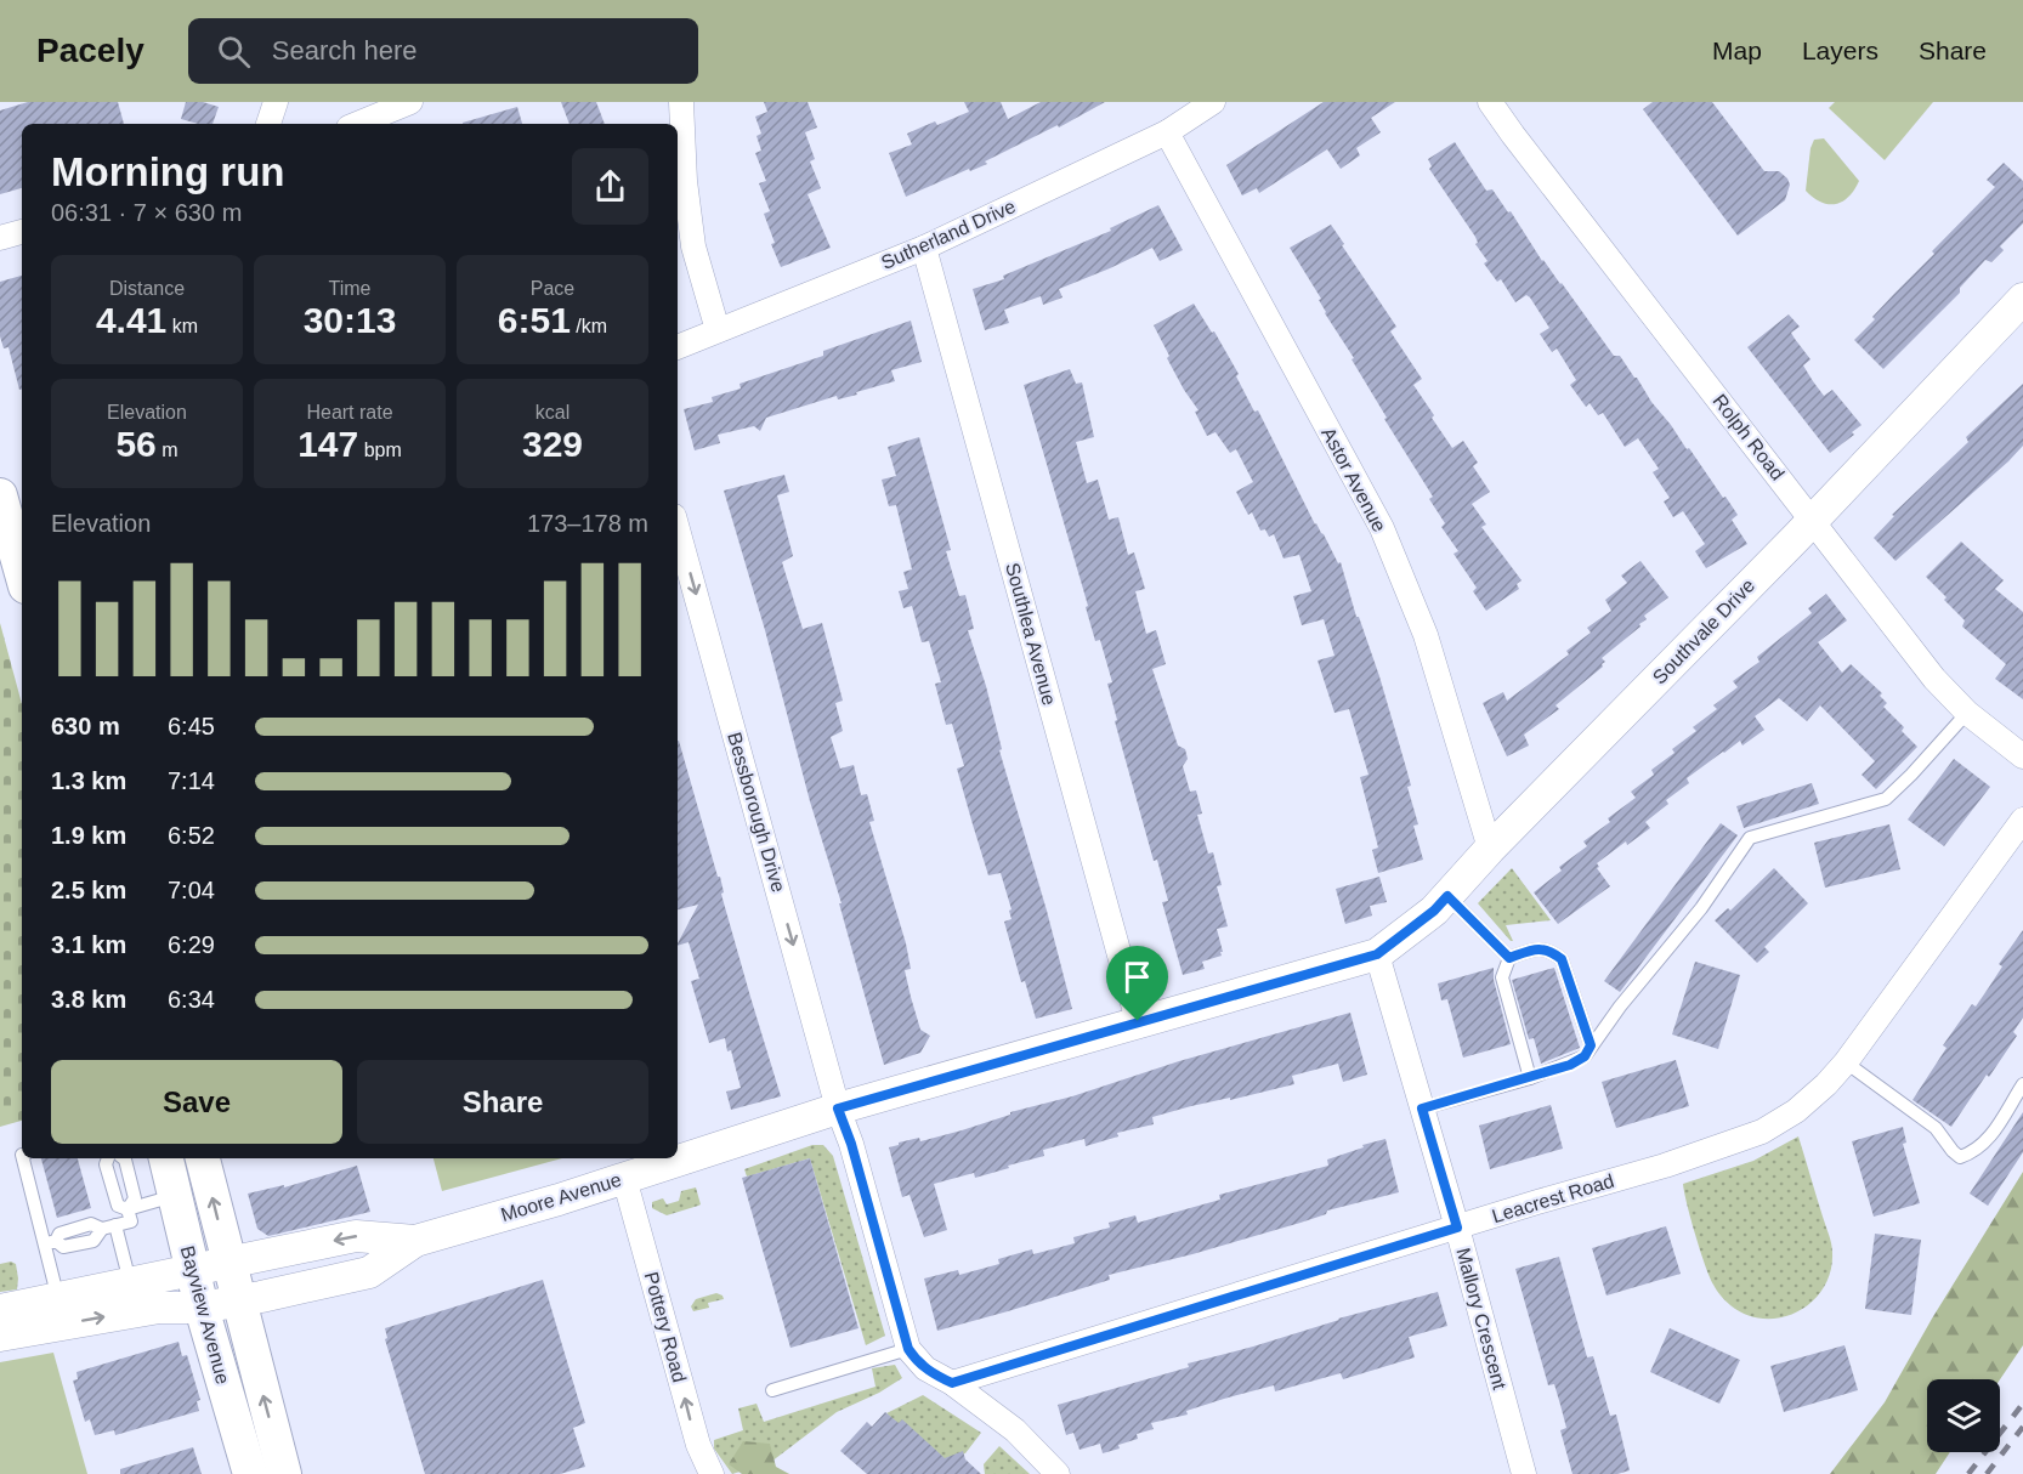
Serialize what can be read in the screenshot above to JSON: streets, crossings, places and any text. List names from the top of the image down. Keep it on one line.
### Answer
{"streets":{"main road":["Bayview Avenue"],"street":["Sutherland Drive","Rolph Road","Astor Avenue","Southvale Drive","Southlea Avenue","Bessborough Drive","Moore Avenue","Leacrest Road","Mallory Crescent","Pottery Road"]},"crossings":[["Sutherland Drive","Astor Avenue"],["Sutherland Drive","Southlea Avenue"],["Rolph Road","Southvale Drive"],["Astor Avenue","Southvale Drive"],["Southvale Drive","Moore Avenue"],["Southvale Drive","Mallory Crescent"],["Southlea Avenue","Moore Avenue"],["Bessborough Drive","Moore Avenue"],["Moore Avenue","Bayview Avenue"],["Moore Avenue","Mallory Crescent"],["Moore Avenue","Pottery Road"],["Leacrest Road","Mallory Crescent"]],"one_way":["Bessborough Drive","Pottery Road"],"page":{"header":"Pacely","search":"Search here","nav":["Map","Layers","Share"],"heading":["Morning run","06:31 · 7 × 630 m"],"stats":[["Distance","4.41 km"],["Time","30:13"],["Pace","6:51 /km"],["Elevation","56 m"],["Heart rate","147 bpm"],["kcal","329"]],"chart":["Elevation","173–178 m"],"list":[{"name":"630 m","note":"6:45"},{"name":"1.3 km","note":"7:14"},{"name":"1.9 km","note":"6:52"},{"name":"2.5 km","note":"7:04"},{"name":"3.1 km","note":"6:29"},{"name":"3.8 km","note":"6:34"}],"buttons":["Save","Share"]}}
